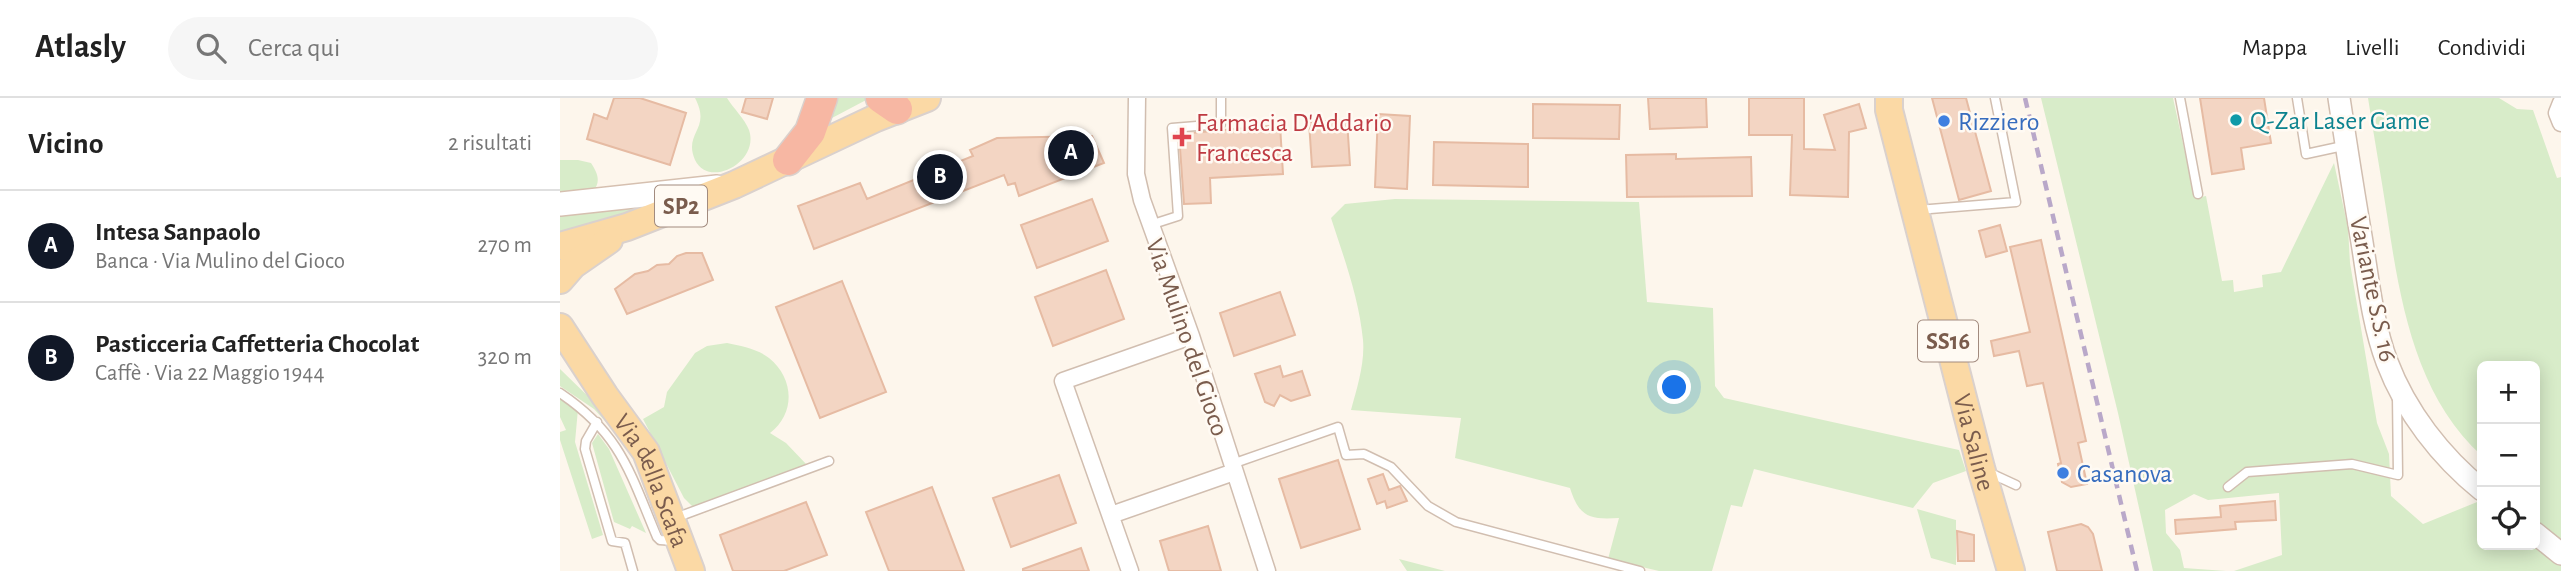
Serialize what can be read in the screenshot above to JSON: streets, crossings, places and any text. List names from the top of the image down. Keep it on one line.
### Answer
{"streets":{"main road":["SP2","SS16","Via Saline","Via della Scafa"],"street":["Variante S.S. 16","Via Mulino del Gioco"]},"places":{"other":["Q-Zar Laser Game","Rizziero","Casanova"],"health":["Farmacia D'Addario Francesca"]},"page":{"header":"Atlasly","search":"Cerca qui","nav":["Mappa","Livelli","Condividi"],"heading":["Vicino","2 risultati"],"pins":["A","B"],"list":[{"mark":"A","name":"Intesa Sanpaolo","note":"Banca · Via Mulino del Gioco","value":"270 m"},{"mark":"B","name":"Pasticceria Caffetteria Chocolat","note":"Caffè · Via 22 Maggio 1944","value":"320 m"}],"map_buttons":["+","−"]}}
